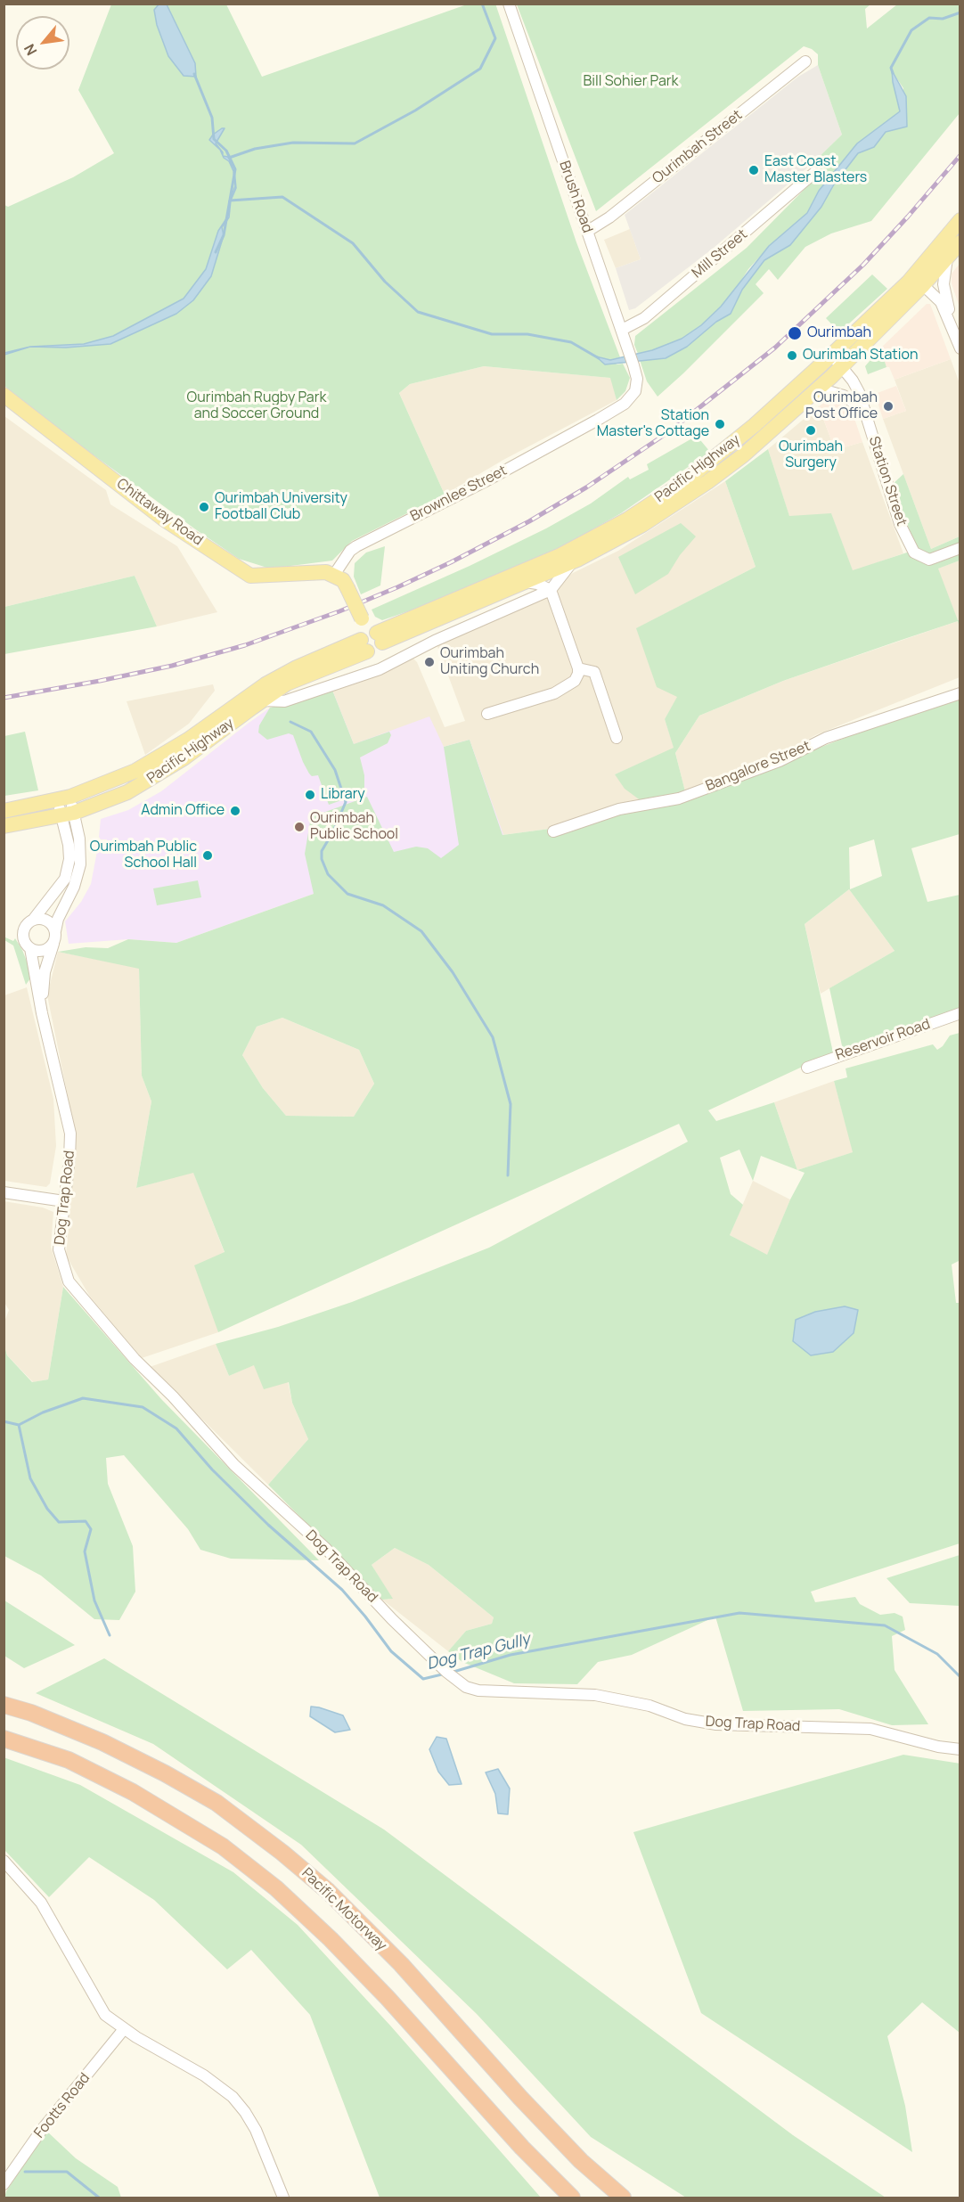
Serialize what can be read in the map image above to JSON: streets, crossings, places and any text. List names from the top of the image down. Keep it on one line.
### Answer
{"streets":{"highway":["Pacific Motorway"],"main road":["Pacific Highway","Chittaway Road"],"street":["Ourimbah Street","Brush Road","Mill Street","Station Street","Brownlee Street","Bangalore Street","Reservoir Road","Dog Trap Road","Footts Road"]},"crossings":[["Ourimbah Street","Brush Road"],["Brush Road","Mill Street"],["Brush Road","Brownlee Street"],["Pacific Highway","Station Street"],["Brownlee Street","Chittaway Road"]],"water":["Dog Trap Gully"],"parks":["Bill Sohier Park","Ourimbah Rugby Park and Soccer Ground"],"places":["East Coast Master Blasters","Ourimbah","Ourimbah Station","Ourimbah Post Office","Station Master's Cottage","Ourimbah Surgery","Ourimbah University Football Club","Ourimbah Uniting Church","Library","Admin Office","Ourimbah Public School","Ourimbah Public School Hall"],"north":"bottom left"}
